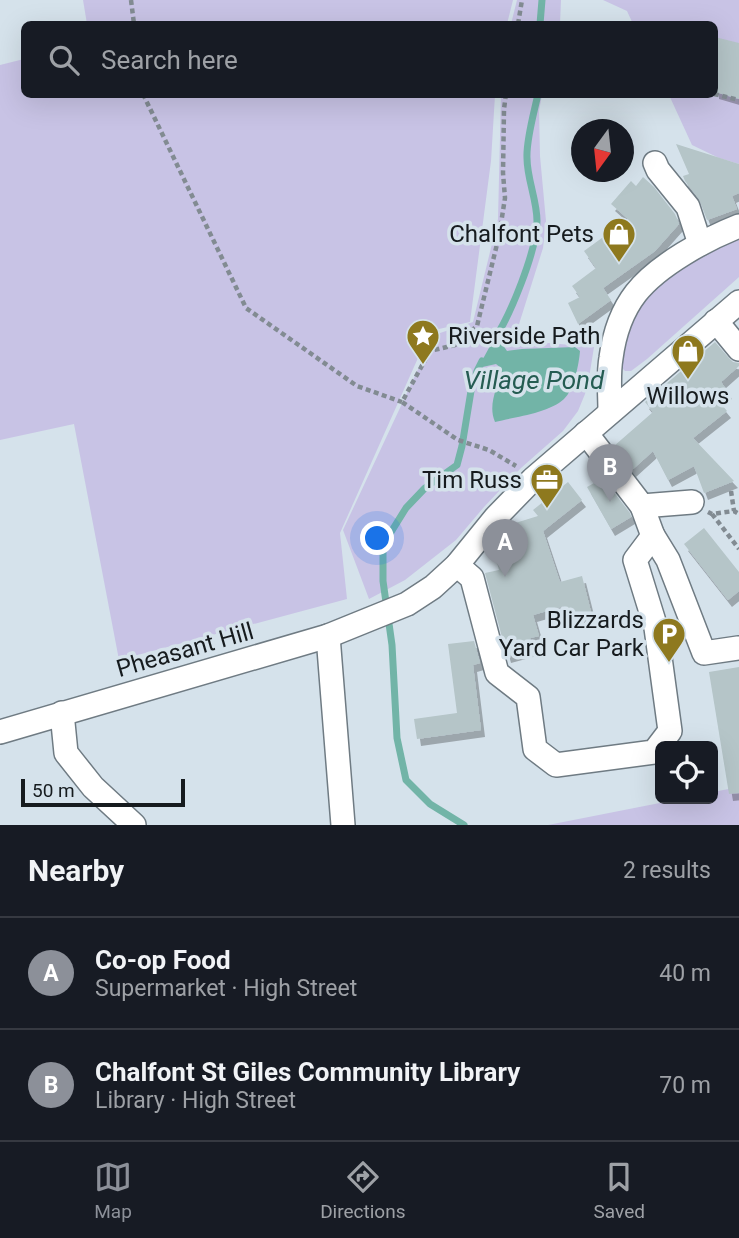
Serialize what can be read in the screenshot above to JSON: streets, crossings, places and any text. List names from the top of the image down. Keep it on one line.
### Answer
{"streets":{"street":["Pheasant Hill"]},"water":["Village Pond"],"places":{"shop":["Chalfont Pets","Willows"],"place":["Riverside Path"],"office":["Tim Russ"],"parking":["Blizzards Yard Car Park"]},"scale_bar":"50 m","north":"bottom","page":{"search":"Search here","pins":["B","A"],"scale":"50 m","heading":["Nearby","2 results"],"list":[{"mark":"A","name":"Co-op Food","note":"Supermarket · High Street","value":"40 m"},{"mark":"B","name":"Chalfont St Giles Community Library","note":"Library · High Street","value":"70 m"}],"nav":["Map","Directions","Saved"]}}
